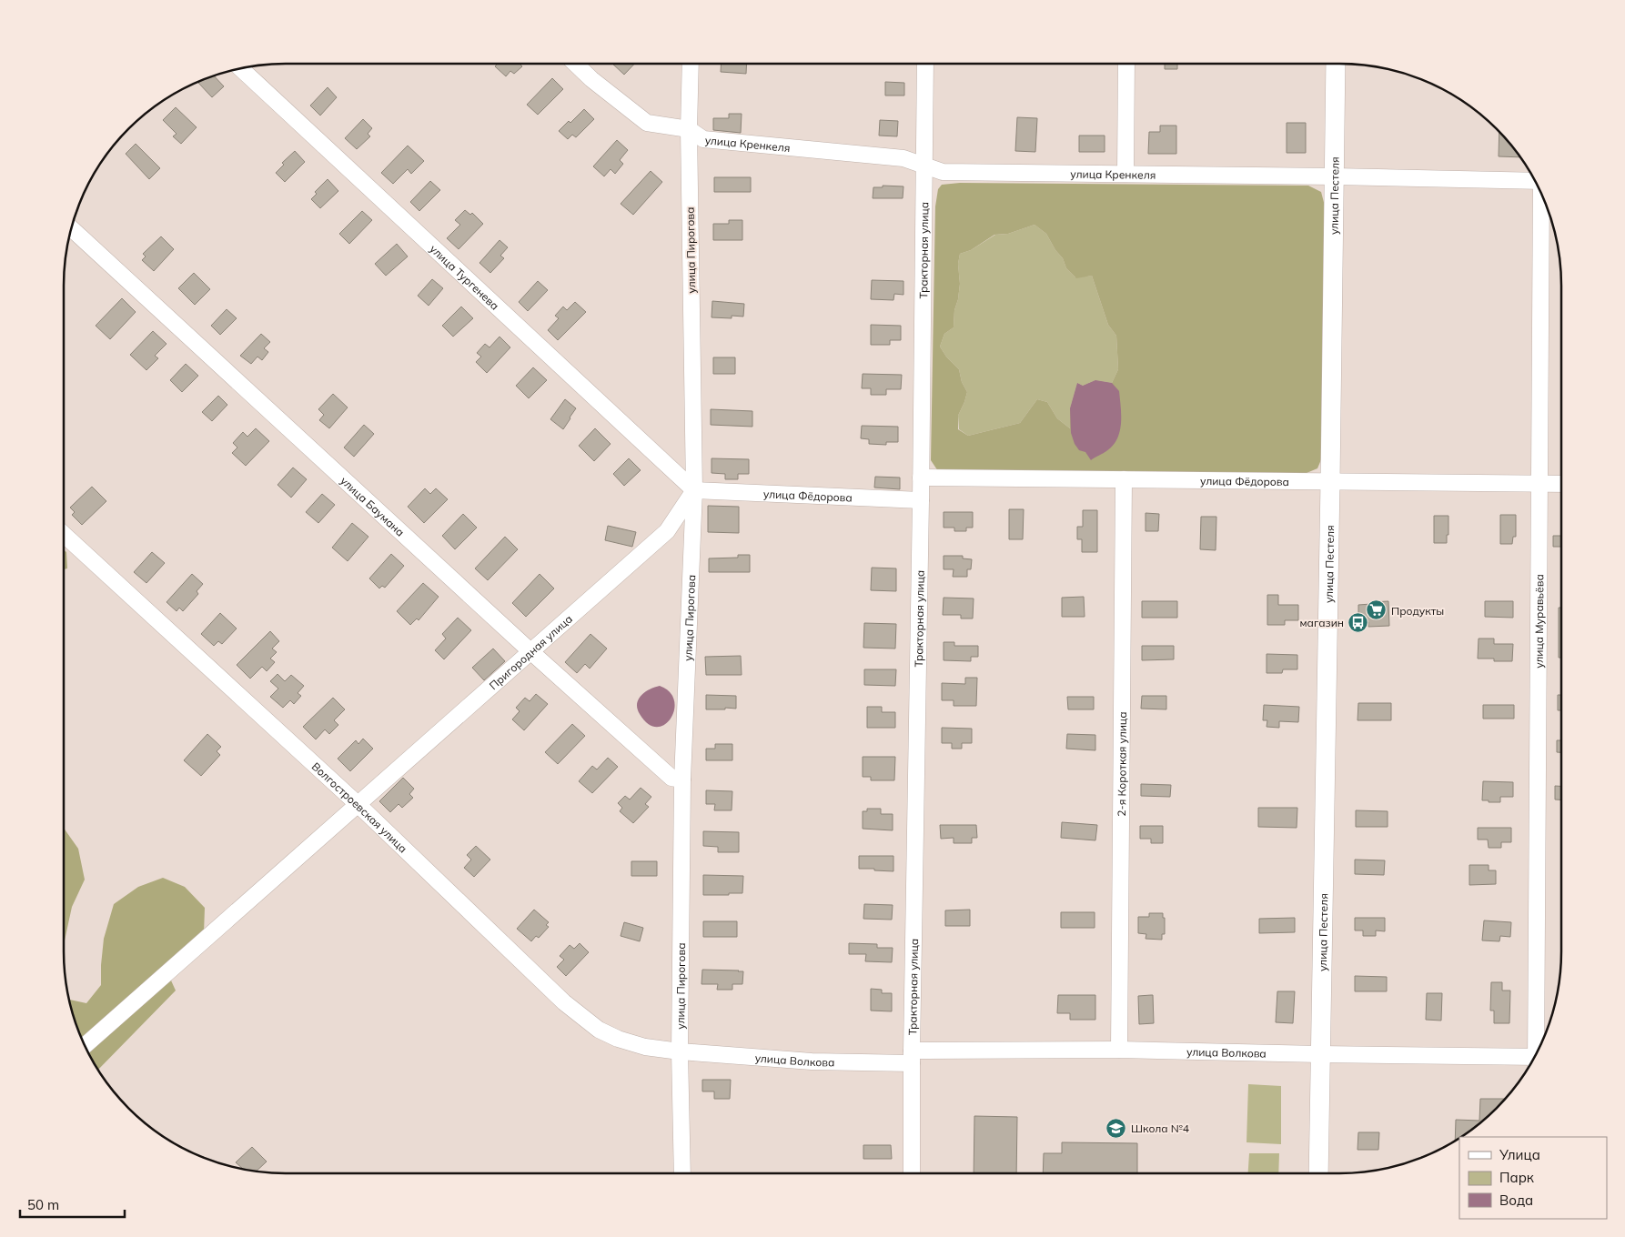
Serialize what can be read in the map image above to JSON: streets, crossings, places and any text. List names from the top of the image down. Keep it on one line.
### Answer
{"streets":{"street":["улица Кренкеля","улица Пестеля","улица Пирогова","Тракторная улица","улица Тургенева","улица Фёдорова","улица Баумана","улица Муравьёва","Пригородная улица","2-я Короткая улица","Волгостроевская улица","улица Волкова"]},"crossings":[["улица Кренкеля","улица Пестеля"],["улица Кренкеля","улица Пирогова"],["улица Кренкеля","Тракторная улица"],["улица Пестеля","улица Фёдорова"],["улица Пестеля","улица Волкова"],["улица Пирогова","улица Тургенева"],["улица Пирогова","улица Фёдорова"],["улица Пирогова","улица Баумана"],["улица Пирогова","Пригородная улица"],["улица Пирогова","Волгостроевская улица"],["улица Пирогова","улица Волкова"],["Тракторная улица","улица Фёдорова"],["Тракторная улица","улица Волкова"],["улица Тургенева","улица Фёдорова"],["улица Тургенева","Пригородная улица"],["улица Фёдорова","улица Муравьёва"],["улица Фёдорова","Пригородная улица"],["улица Фёдорова","2-я Короткая улица"],["улица Баумана","Пригородная улица"],["Пригородная улица","Волгостроевская улица"],["2-я Короткая улица","улица Волкова"],["Волгостроевская улица","улица Волкова"]],"places":{"supermarket":["Продукты"],"bus stop":["магазин"],"school or university":["Школа №4"]},"legend":["Улица","Парк","Вода"],"scale_bar":"50 m"}
